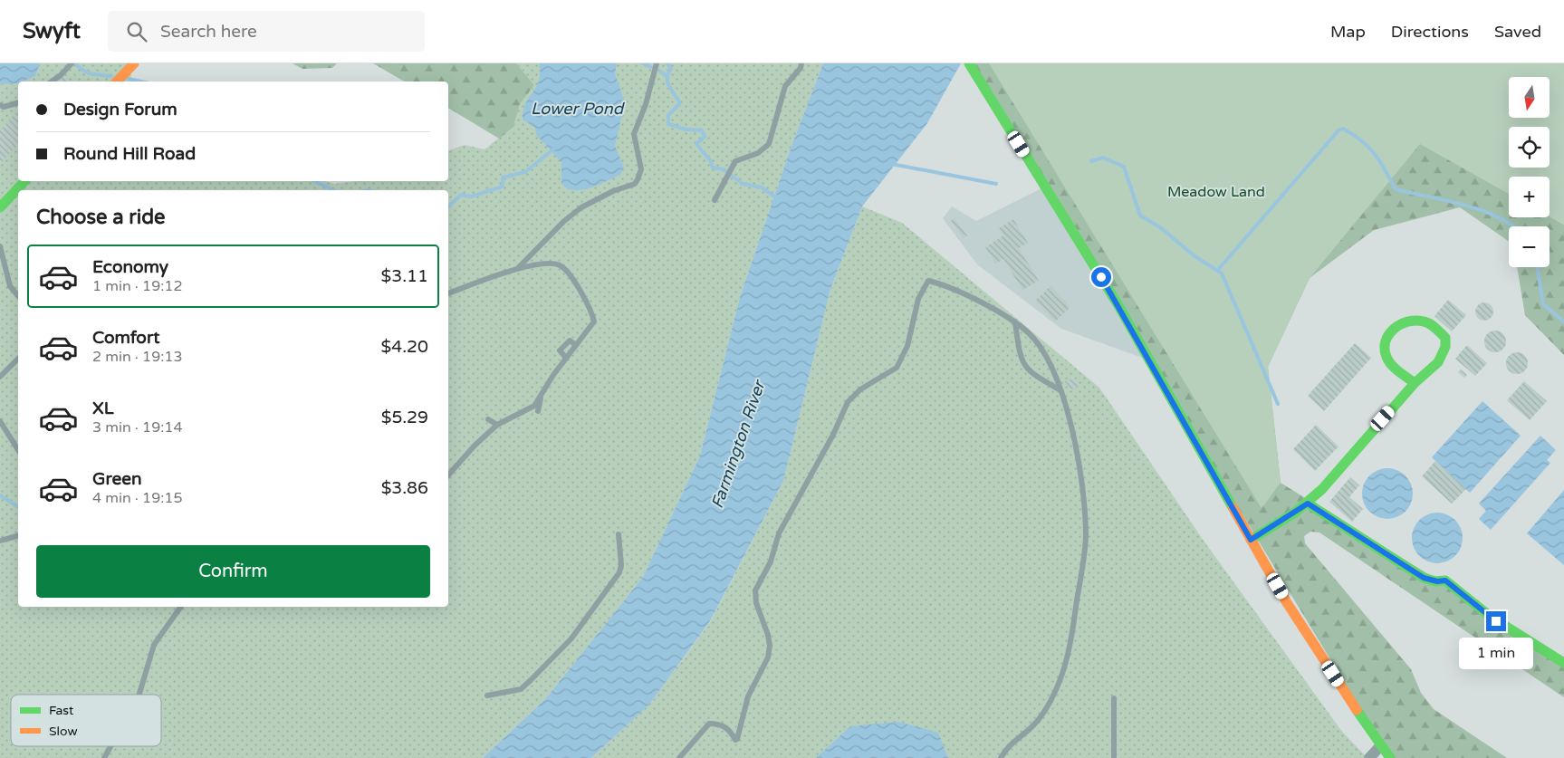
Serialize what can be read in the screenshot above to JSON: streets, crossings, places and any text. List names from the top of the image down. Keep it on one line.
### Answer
{"water":["Lower Pond","Farmington River"],"parks":["Meadow Land"],"legend":["Fast","Slow"],"north":"bottom","page":{"header":"Swyft","search":"Search here","nav":["Map","Directions","Saved"],"map_buttons":["+","−"],"banner":["Design Forum","Round Hill Road"],"heading":"Choose a ride","list":[{"name":"Economy","note":"1 min · 19:12","value":"$3.11"},{"name":"Comfort","note":"2 min · 19:13","value":"$4.20"},{"name":"XL","note":"3 min · 19:14","value":"$5.29"},{"name":"Green","note":"4 min · 19:15","value":"$3.86"}],"buttons":"Confirm","bubble":"1 min"}}
